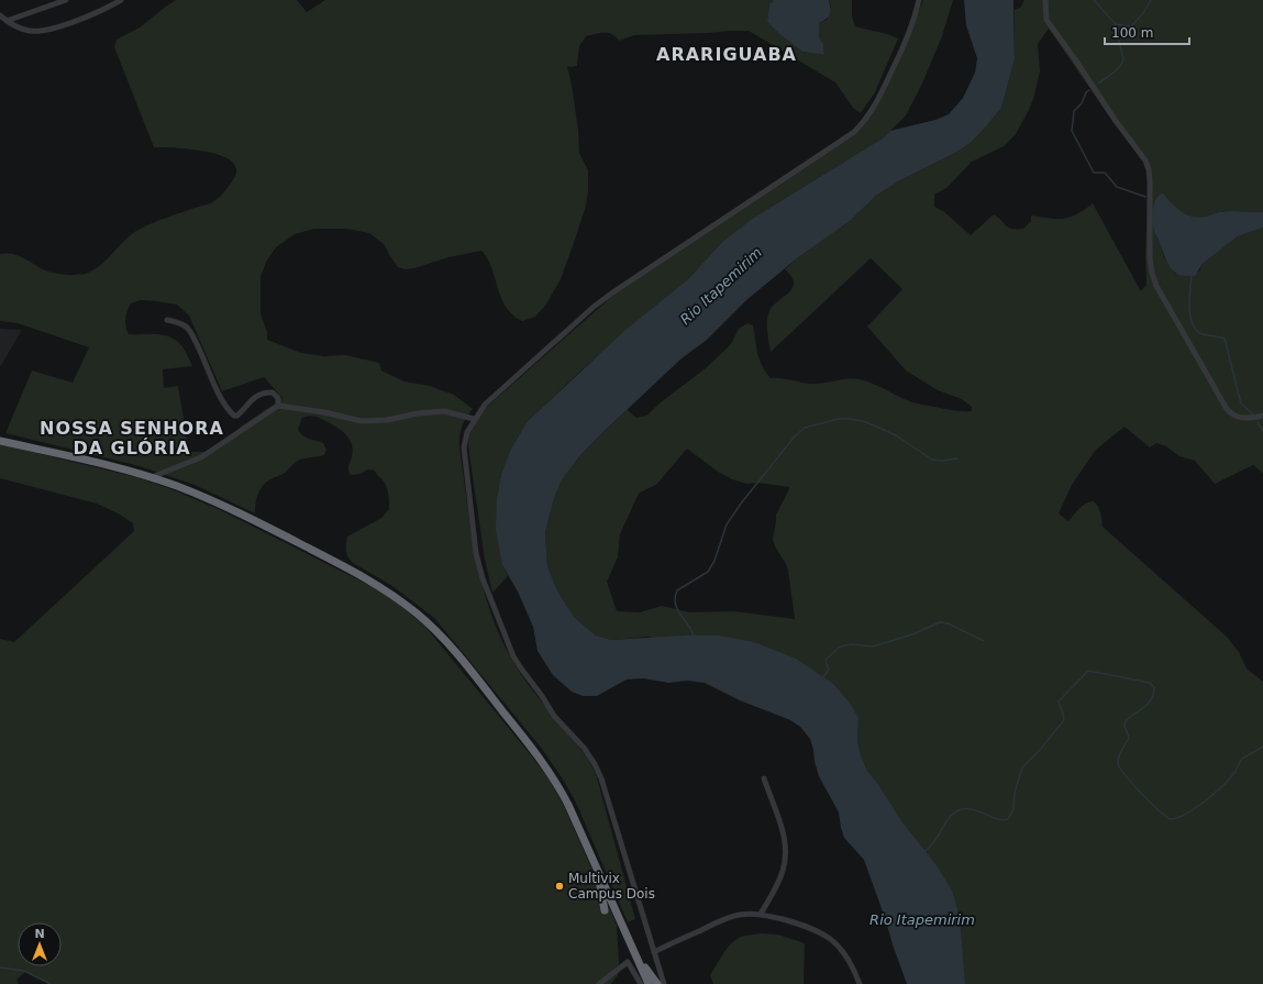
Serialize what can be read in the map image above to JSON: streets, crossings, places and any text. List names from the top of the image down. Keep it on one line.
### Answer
{"districts":["ARARIGUABA","NOSSA SENHORA DA GLÓRIA"],"water":["Rio Itapemirim"],"places":["Multivix Campus Dois"],"scale_bar":"100 m","north":"top"}
